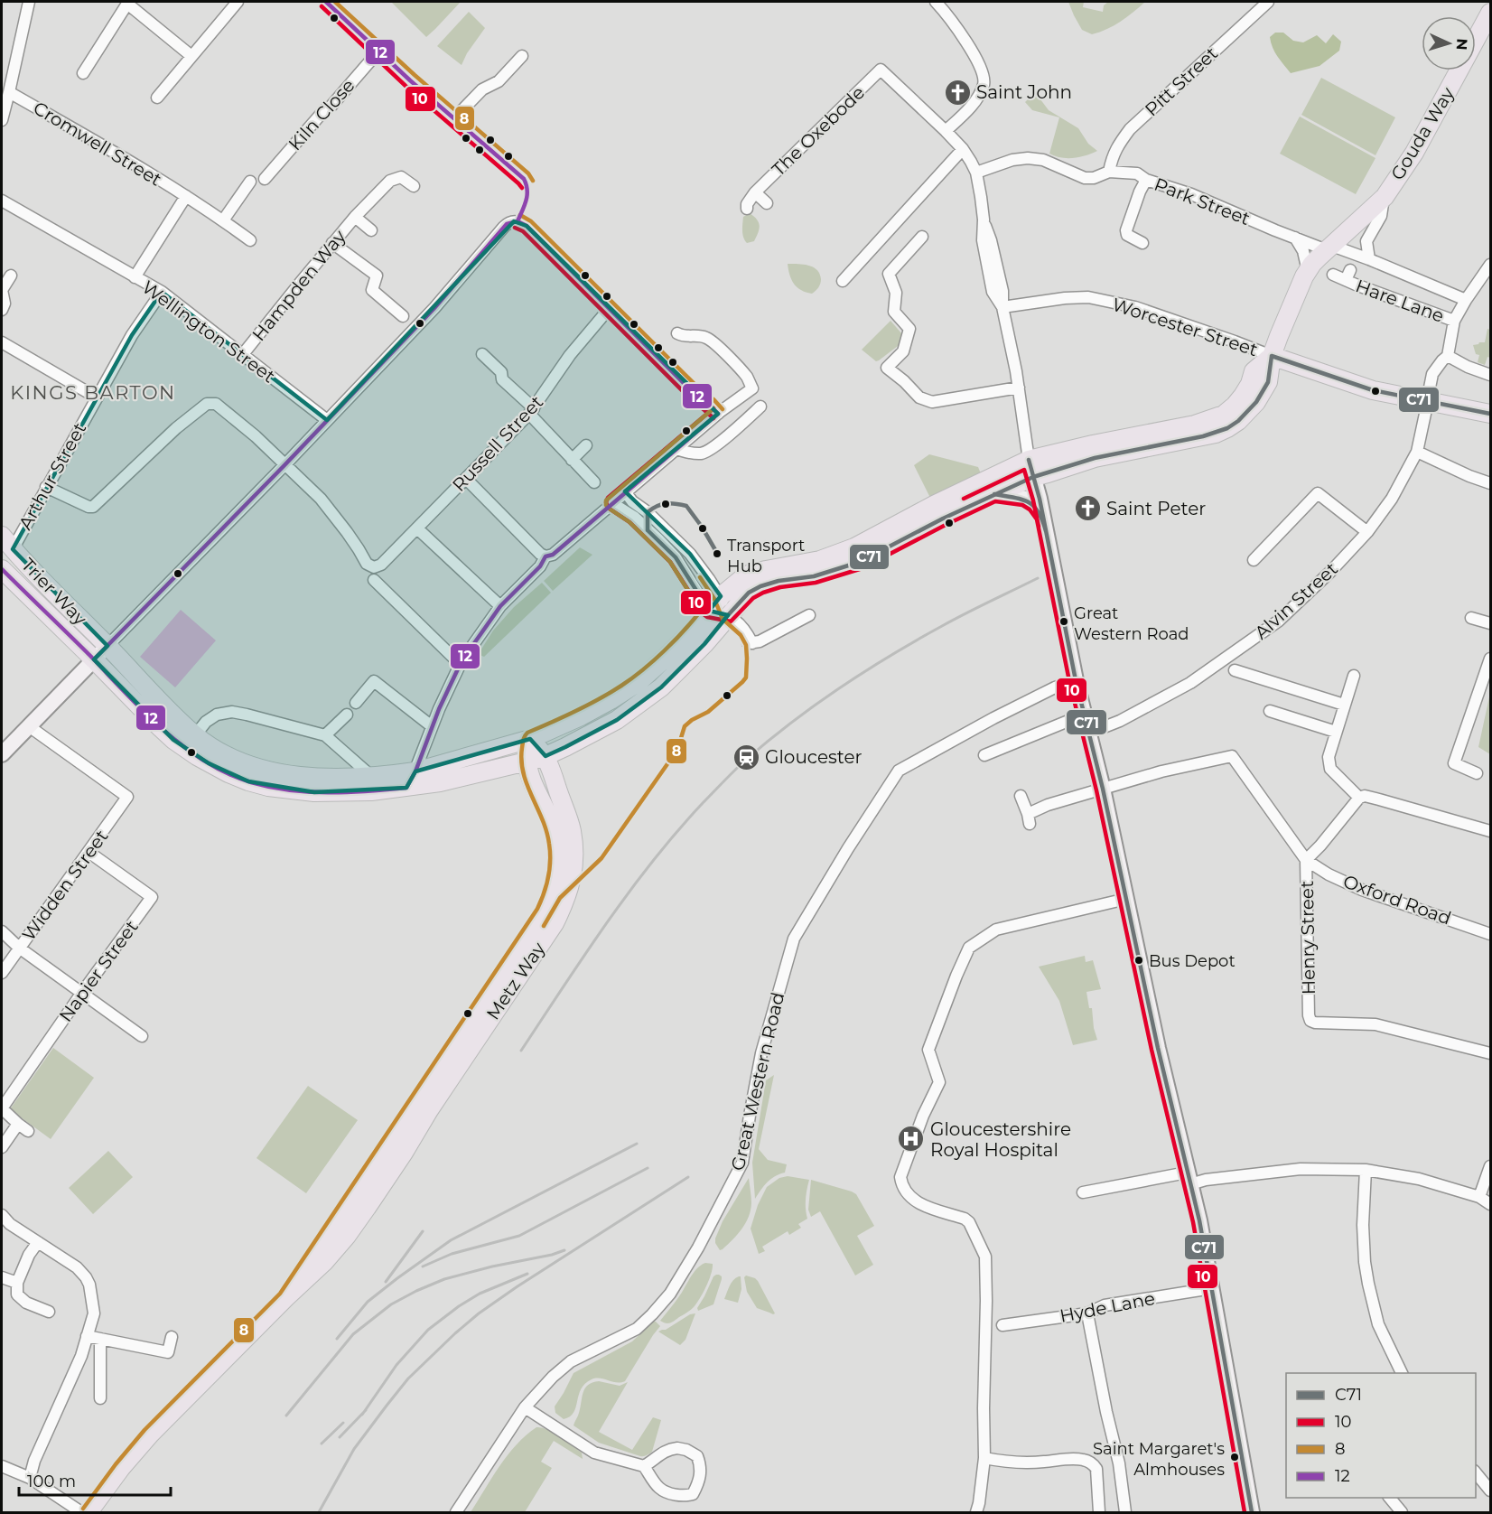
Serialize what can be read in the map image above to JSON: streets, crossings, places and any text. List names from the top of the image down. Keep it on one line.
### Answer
{"streets":{"main road":["Gouda Way","Worcester Street","Trier Way","Metz Way"],"street":["Pitt Street","Kiln Close","The Oxebode","Cromwell Street","Park Street","Hampden Way","Hare Lane","Wellington Street","Russell Street","Arthur Street","Alvin Street","Widden Street","Oxford Road","Henry Street","Napier Street","Great Western Road","Hyde Lane"]},"crossings":[["Pitt Street","Park Street"],["Gouda Way","Park Street"],["Gouda Way","Worcester Street"],["Hampden Way","Wellington Street"],["Worcester Street","Alvin Street"],["Wellington Street","Arthur Street"],["Arthur Street","Trier Way"],["Trier Way","Metz Way"],["Widden Street","Napier Street"],["Oxford Road","Henry Street"]],"districts":["KINGS BARTON"],"places":{"church":["Saint John","Saint Peter"],"other":["Transport Hub","Great Western Road","Bus Depot","Saint Margaret's Almhouses"],"station":["Gloucester"],"hospital":["Gloucestershire Royal Hospital"]},"lines":["transit line 8","transit line 12","transit line 10","transit line C71"],"legend":["C71","10","8","12"],"scale_bar":"100 m","north":"right"}
